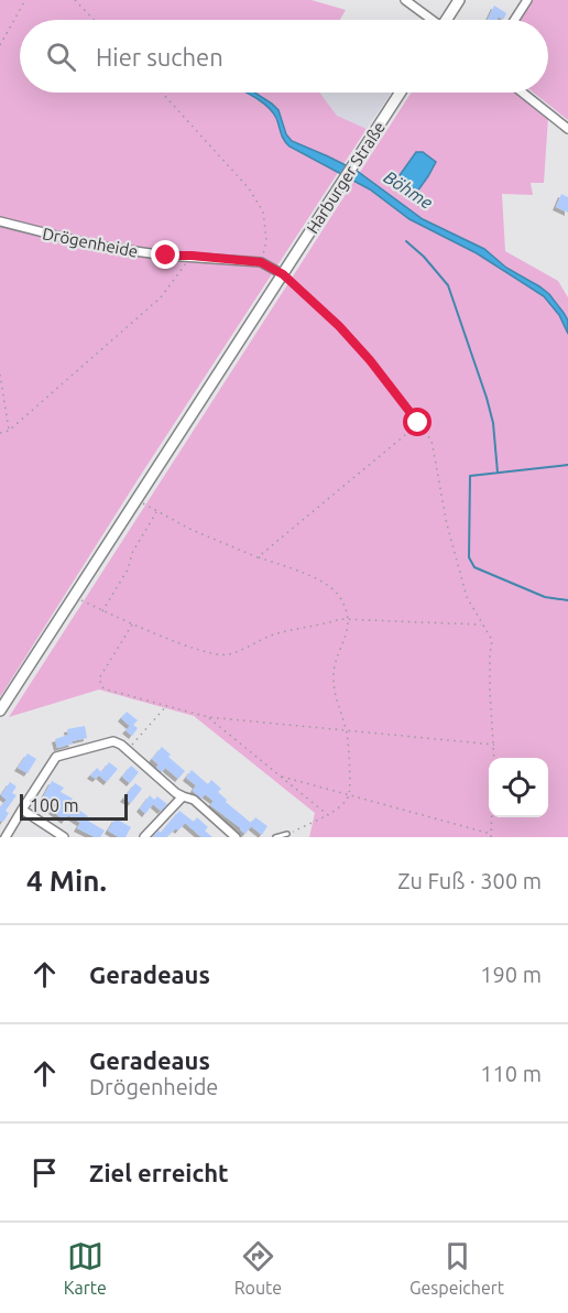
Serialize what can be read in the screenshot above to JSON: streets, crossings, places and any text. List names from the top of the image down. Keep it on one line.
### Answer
{"streets":{"main road":["Harburger Straße"],"street":["Drögenheide"]},"water":["Böhme"],"scale_bar":"100 m","page":{"search":"Hier suchen","scale":"100 m","heading":["4 Min.","Zu Fuß · 300 m"],"list":[["Geradeaus","190 m"],["Geradeaus","Drögenheide","110 m"],"Ziel erreicht"],"nav":["Karte","Route","Gespeichert"]}}
